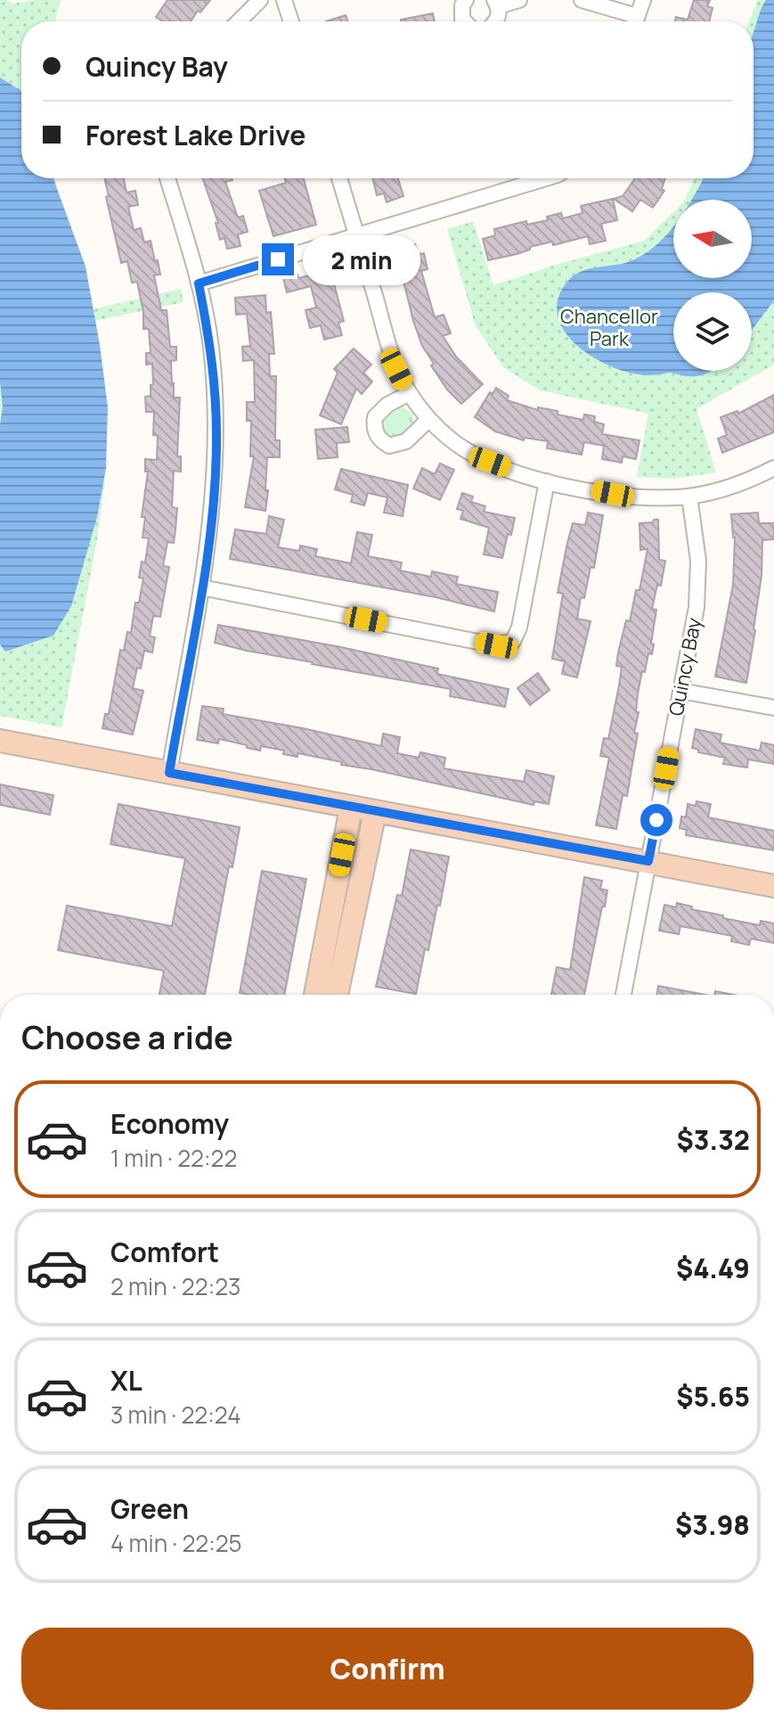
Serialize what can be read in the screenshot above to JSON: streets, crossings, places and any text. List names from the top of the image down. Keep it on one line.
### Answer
{"streets":{"street":["Quincy Bay"]},"parks":["Chancellor Park"],"north":"left","page":{"banner":["Quincy Bay","Forest Lake Drive"],"bubble":"2 min","heading":"Choose a ride","list":[{"name":"Economy","note":"1 min · 22:22","value":"$3.32"},{"name":"Comfort","note":"2 min · 22:23","value":"$4.49"},{"name":"XL","note":"3 min · 22:24","value":"$5.65"},{"name":"Green","note":"4 min · 22:25","value":"$3.98"}],"buttons":"Confirm"}}
